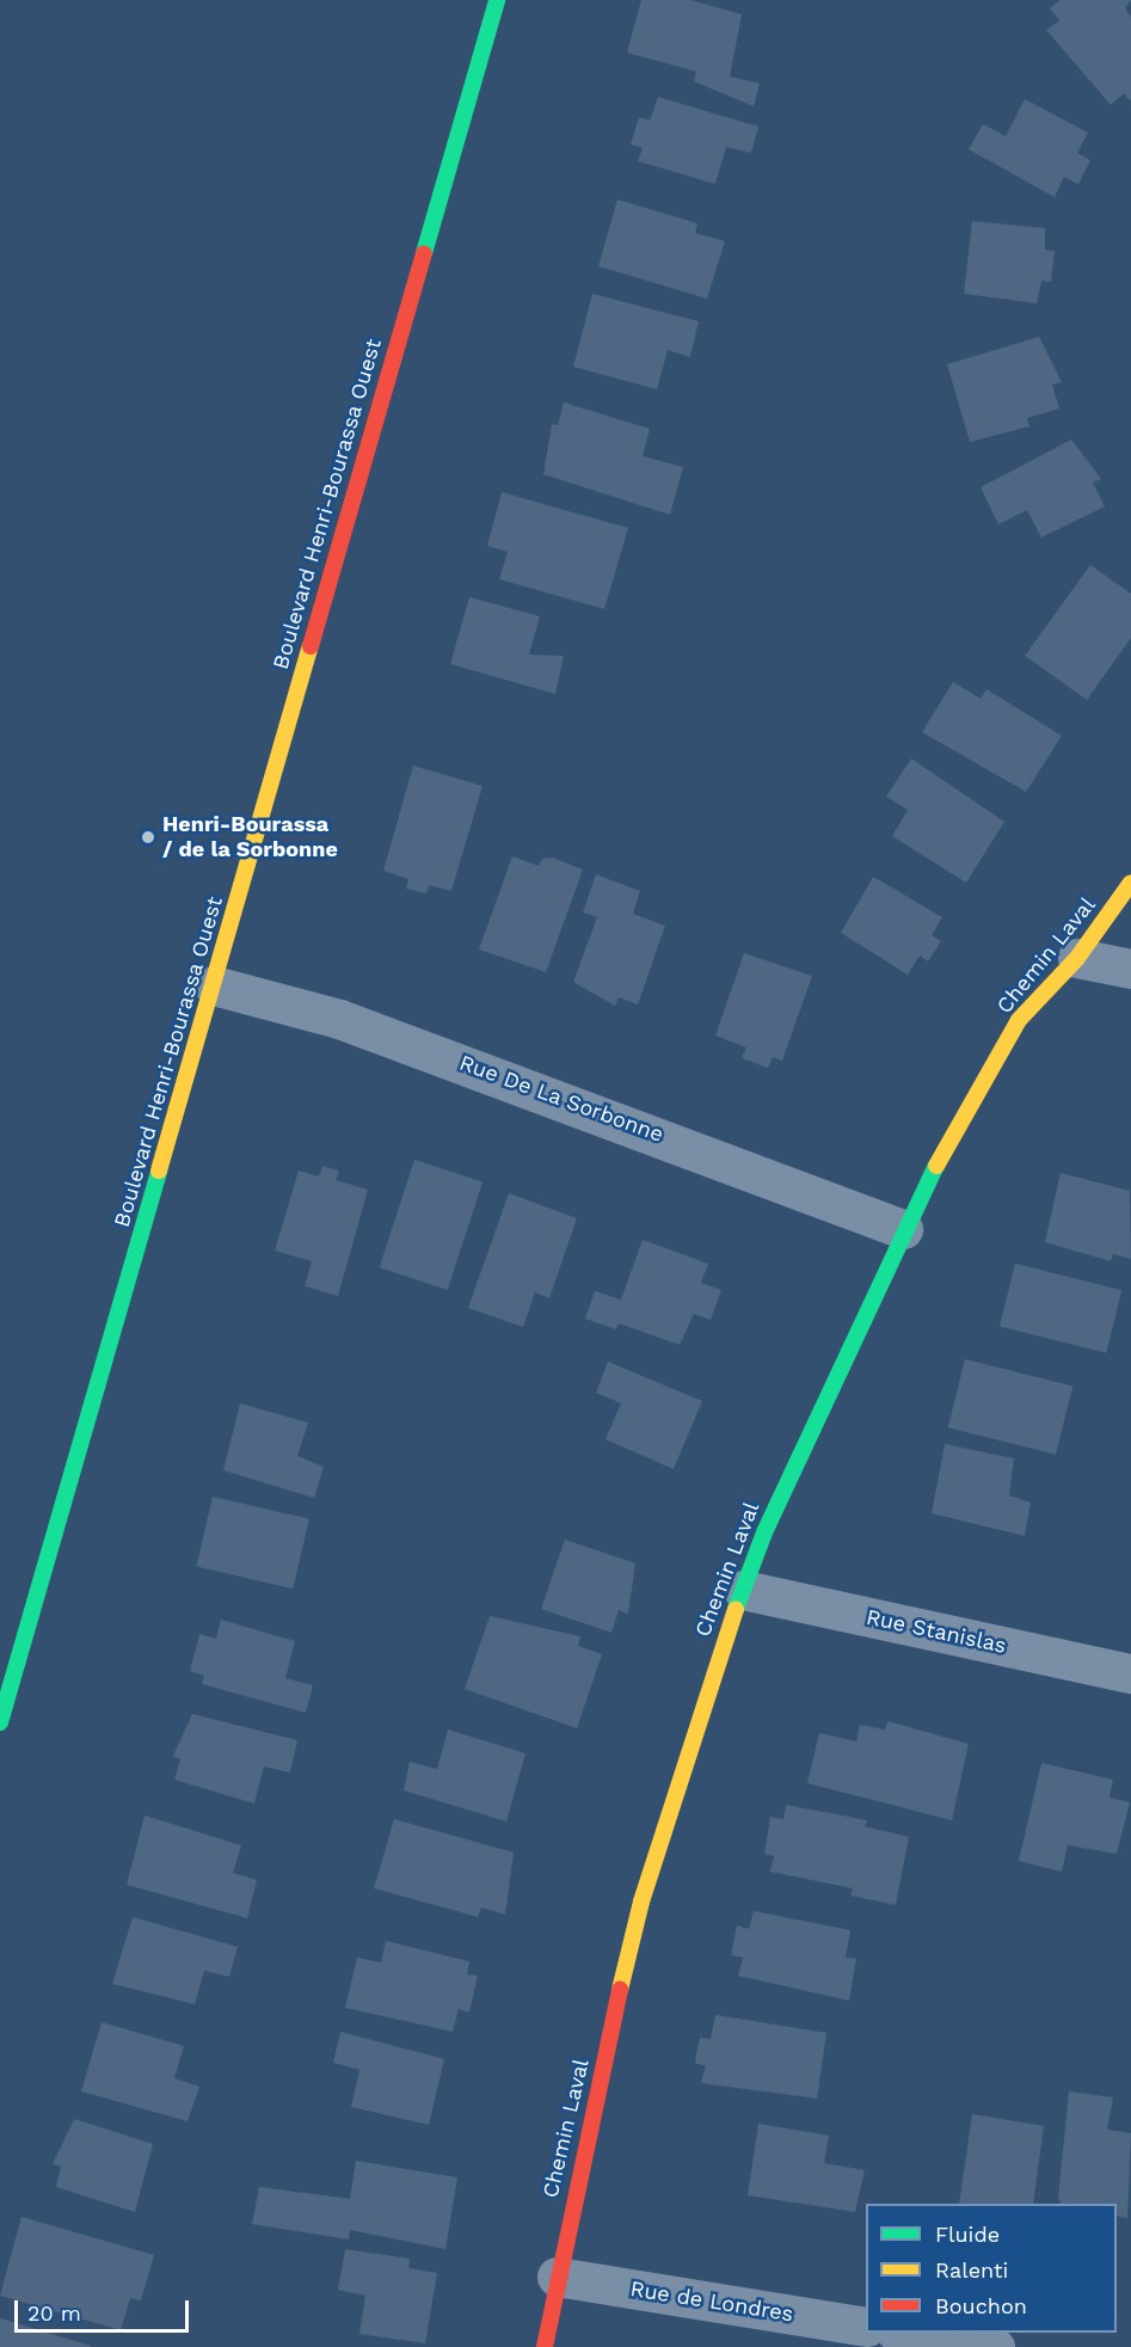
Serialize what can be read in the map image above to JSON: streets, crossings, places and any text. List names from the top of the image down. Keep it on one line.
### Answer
{"streets":{"main road":["Boulevard Henri-Bourassa Ouest","Chemin Laval"],"street":["Rue De La Sorbonne","Rue Stanislas","Rue de Londres"]},"crossings":[["Boulevard Henri-Bourassa Ouest","Rue De La Sorbonne"],["Chemin Laval","Rue De La Sorbonne"],["Chemin Laval","Rue Stanislas"],["Chemin Laval","Rue de Londres"]],"places":["Henri-Bourassa / de la Sorbonne"],"legend":["Fluide","Ralenti","Bouchon"],"scale_bar":"20 m"}
